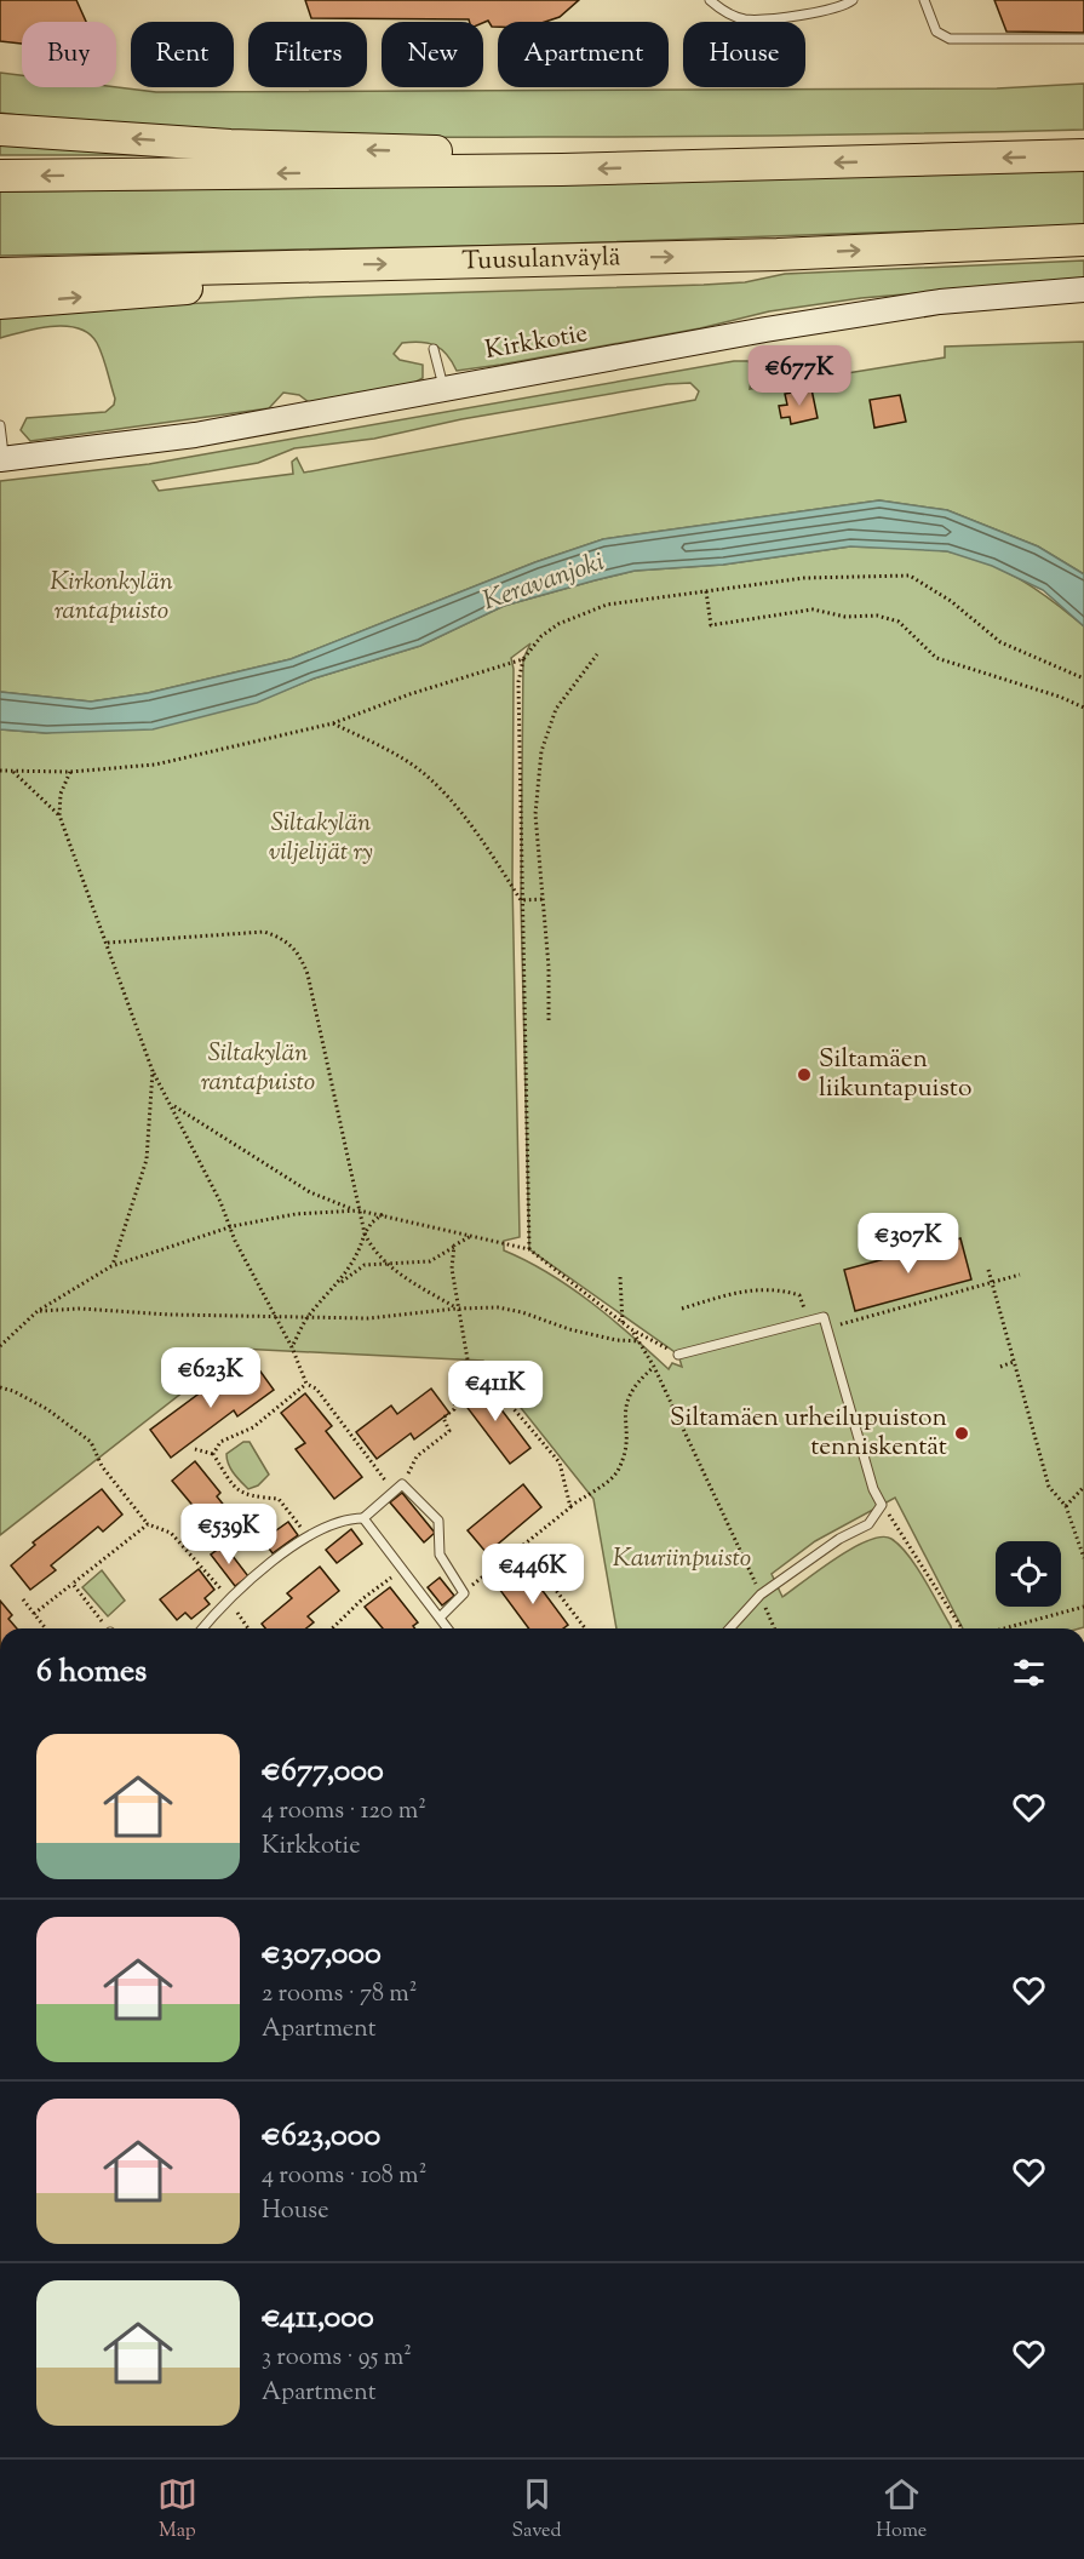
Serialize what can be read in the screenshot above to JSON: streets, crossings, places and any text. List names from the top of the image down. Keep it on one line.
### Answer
{"streets":{"highway":["Tuusulanväylä"],"street":["Kirkkotie"]},"water":["Keravanjoki"],"parks":["Kirkonkylän rantapuisto","Siltakylän viljelijät ry","Siltakylän rantapuisto","Kauriinpuisto"],"places":["Siltamäen liikuntapuisto","Siltamäen urheilupuiston tenniskentät"],"page":{"chip":["Buy","Rent","Filters","New","Apartment","House"],"price":["€677K","€307K","€623K","€411K","€539K","€446K"],"heading":"6 homes","list":[{"name":"€677,000","note":"4 rooms · 120 m² · Kirkkotie"},{"name":"€307,000","note":"2 rooms · 78 m² · Apartment"},{"name":"€623,000","note":"4 rooms · 108 m² · House"},{"name":"€411,000","note":"3 rooms · 95 m² · Apartment"}],"tabs":["Map","Saved","Home"]}}
